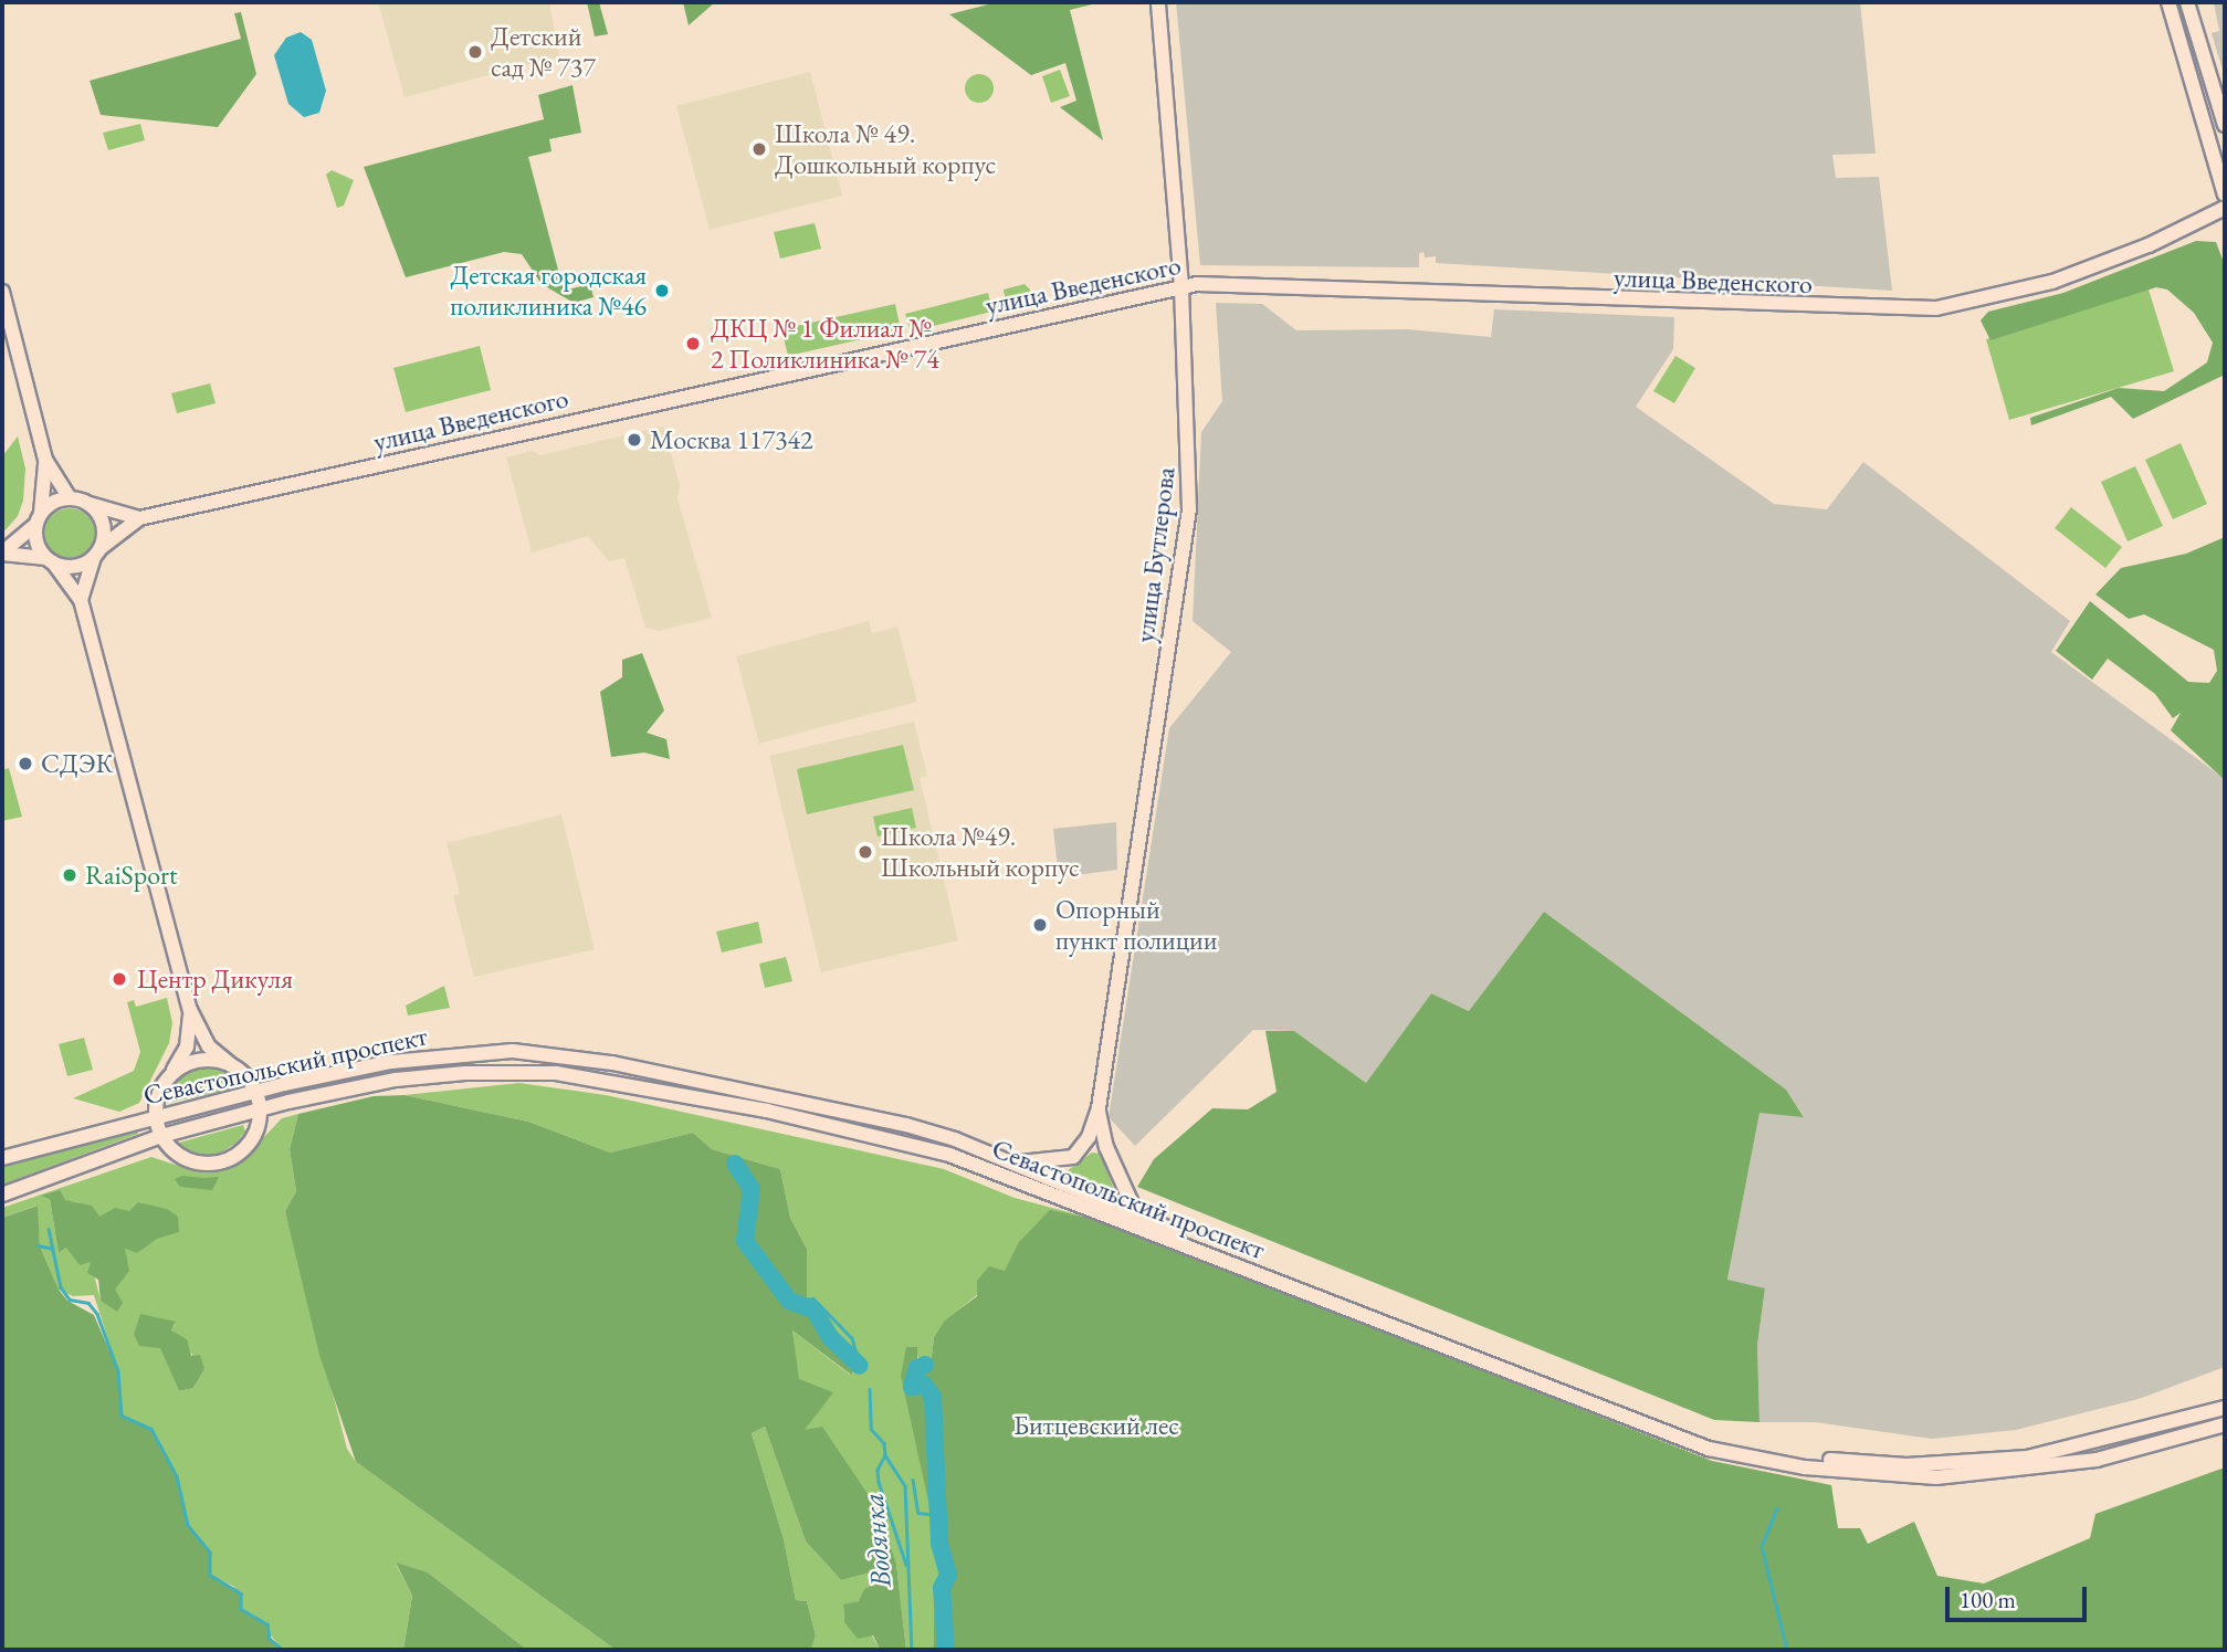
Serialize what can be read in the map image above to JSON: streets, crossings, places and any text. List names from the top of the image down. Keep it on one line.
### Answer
{"streets":{"main road":["улица Введенского","улица Бутлерова","Севастопольский проспект"]},"crossings":[["улица Введенского","улица Бутлерова"],["улица Бутлерова","Севастопольский проспект"]],"water":["Водянка"],"parks":["Битцевский лес"],"places":["Детский сад № 737","Школа № 49. Дошкольный корпус","Детская городская поликлиника №46","ДКЦ № 1 Филиал № 2 Поликлиника № 74","Москва 117342","СДЭК","Школа №49. Школьный корпус","RaiSport","Опорный пункт полиции","Центр Дикуля"],"scale_bar":"100 m"}
